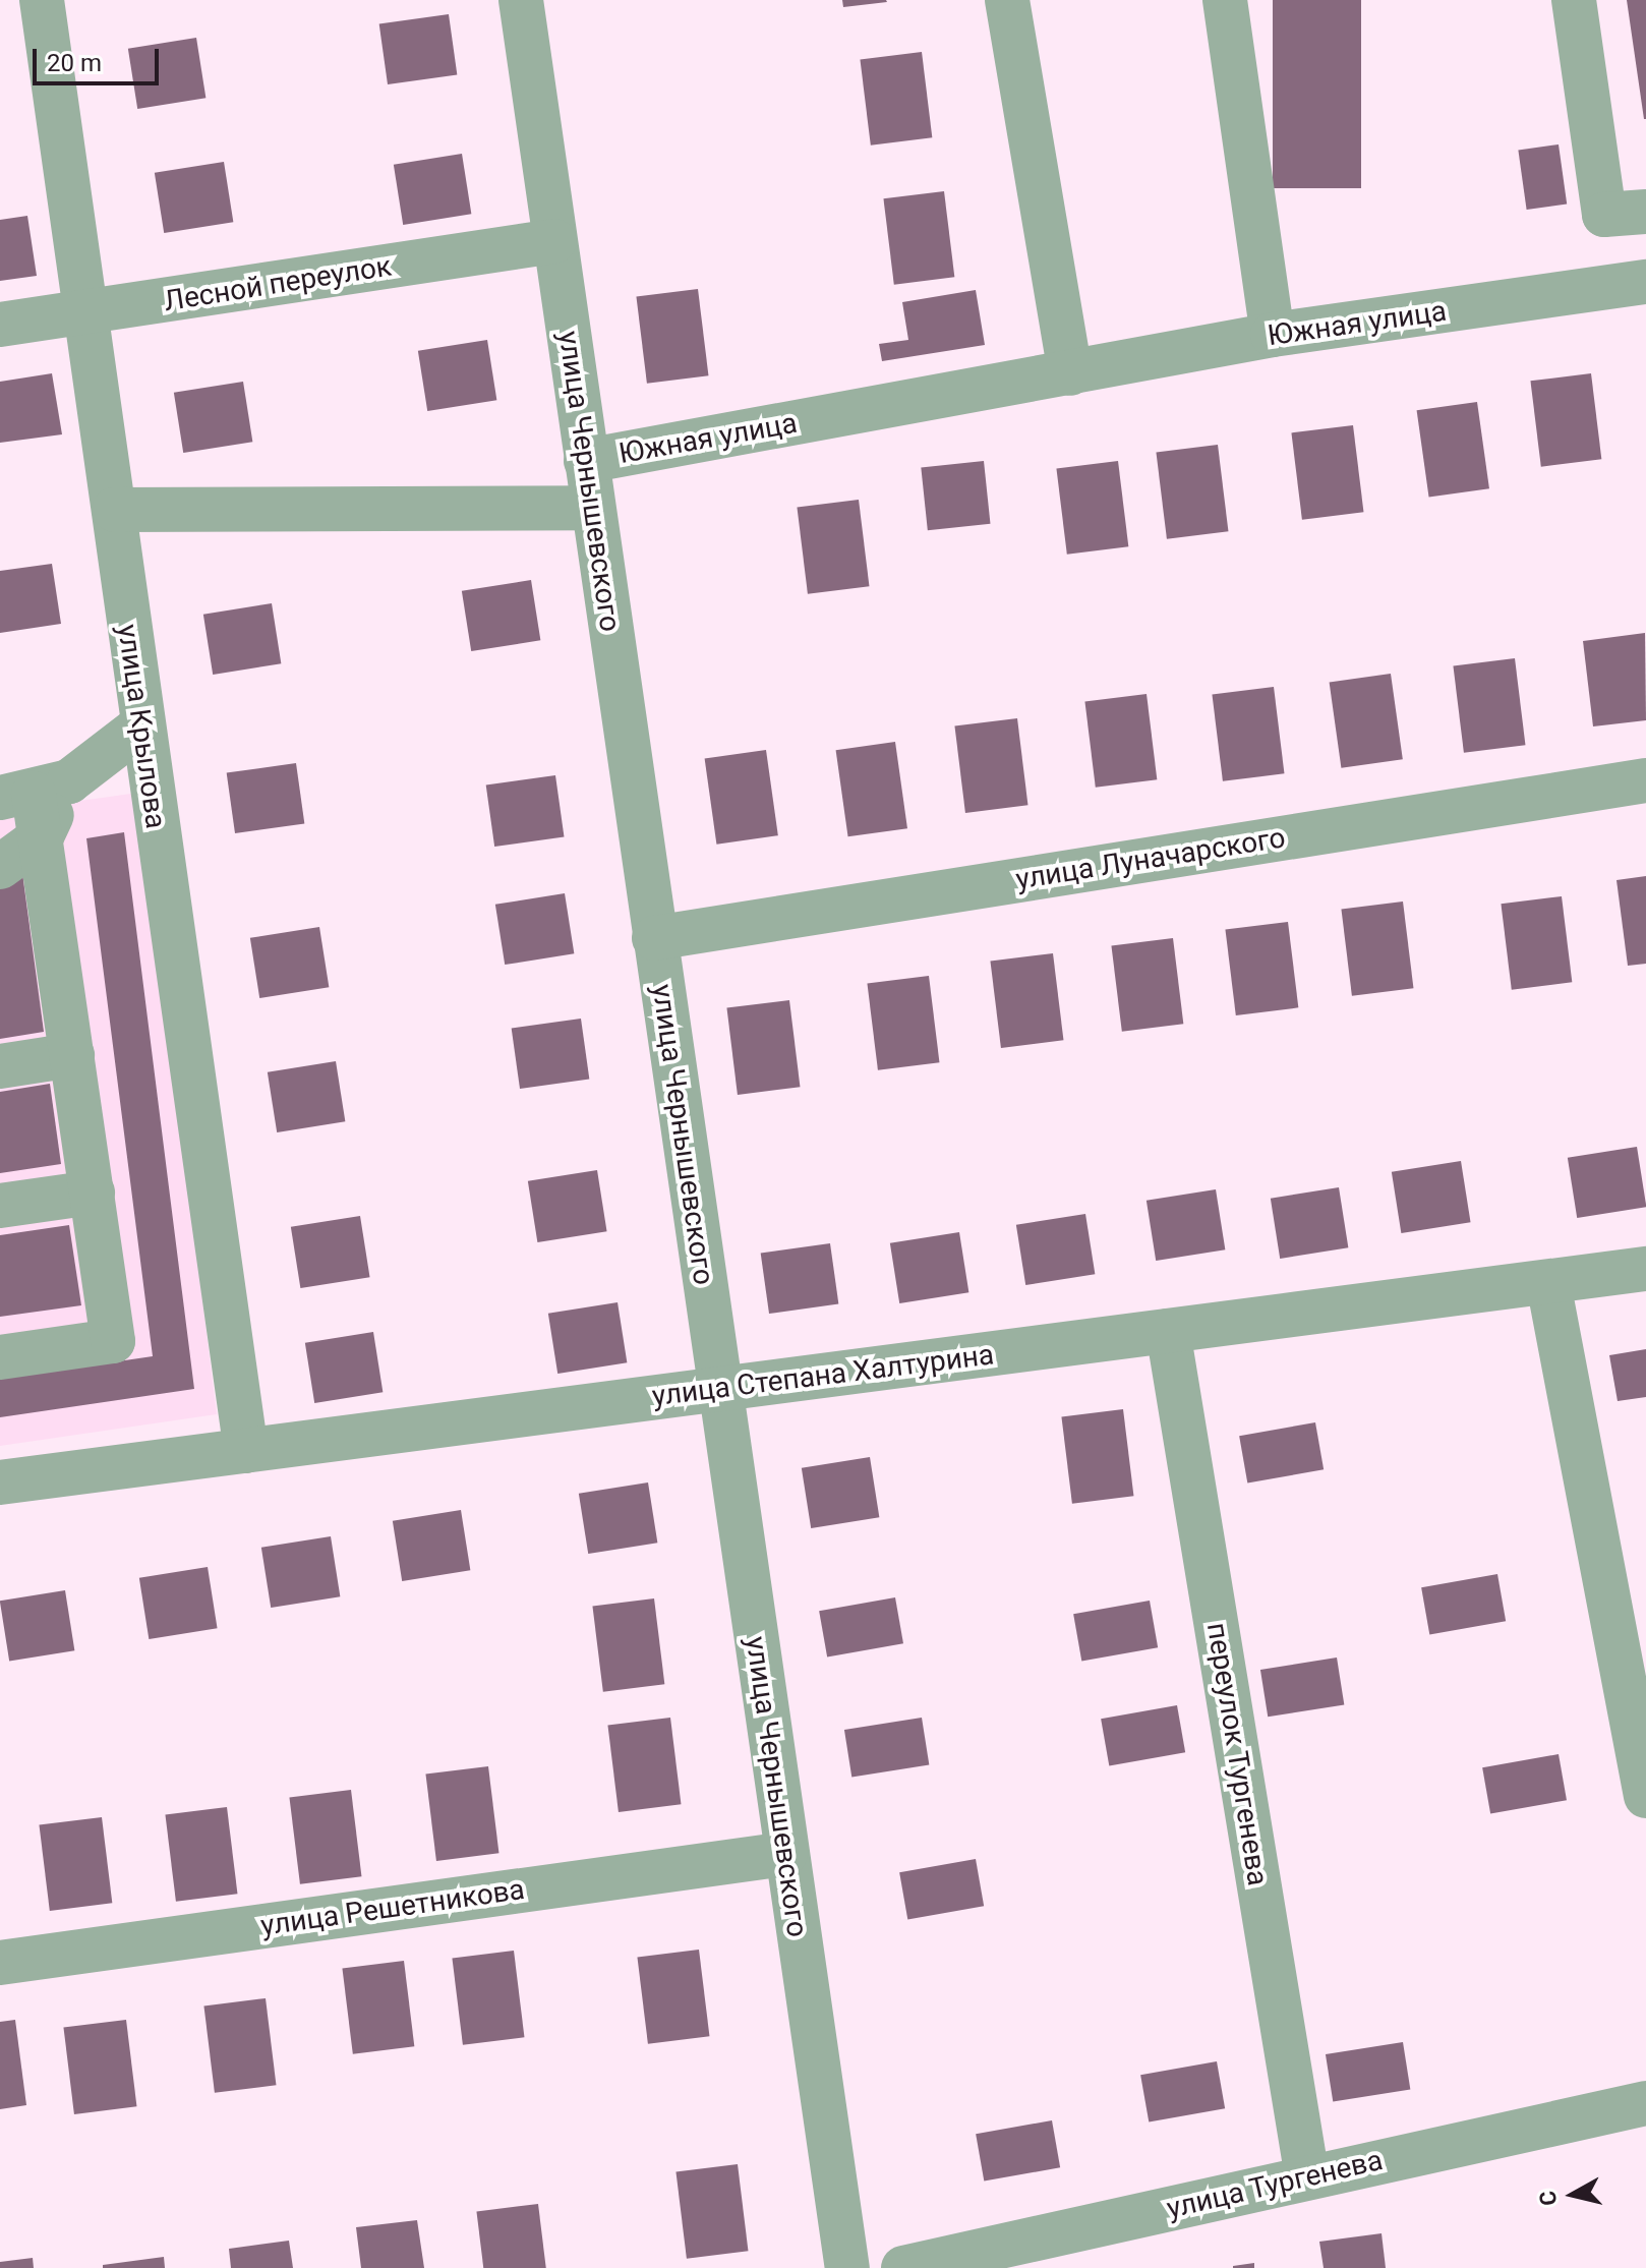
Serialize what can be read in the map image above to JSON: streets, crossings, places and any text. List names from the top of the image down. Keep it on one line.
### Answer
{"streets":{"street":["Лесной переулок","Южная улица","улица Чернышевского","улица Крылова","улица Луначарского","улица Степана Халтурина","переулок Тургенева","улица Решетникова","улица Тургенева"]},"crossings":[["Лесной переулок","улица Чернышевского"],["Лесной переулок","улица Крылова"],["Южная улица","улица Чернышевского"],["улица Чернышевского","улица Луначарского"],["улица Чернышевского","улица Степана Халтурина"],["улица Чернышевского","улица Решетникова"],["улица Крылова","улица Степана Халтурина"],["улица Степана Халтурина","переулок Тургенева"],["переулок Тургенева","улица Тургенева"]],"scale_bar":"20 m","north":"left"}
